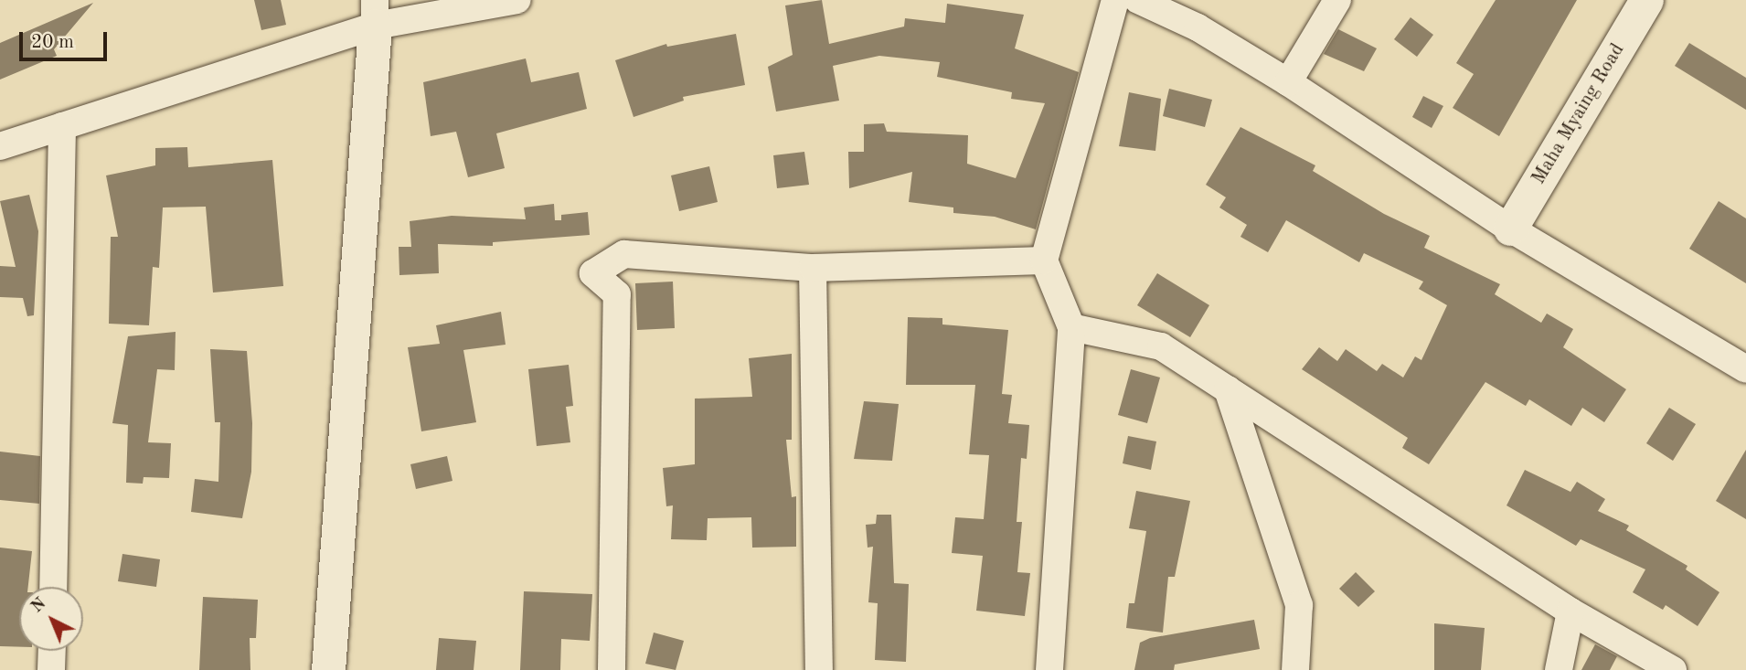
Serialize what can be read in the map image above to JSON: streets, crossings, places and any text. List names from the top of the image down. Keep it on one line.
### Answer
{"streets":{"street":["Maha Myaing Road"]},"scale_bar":"20 m","north":"top left"}
